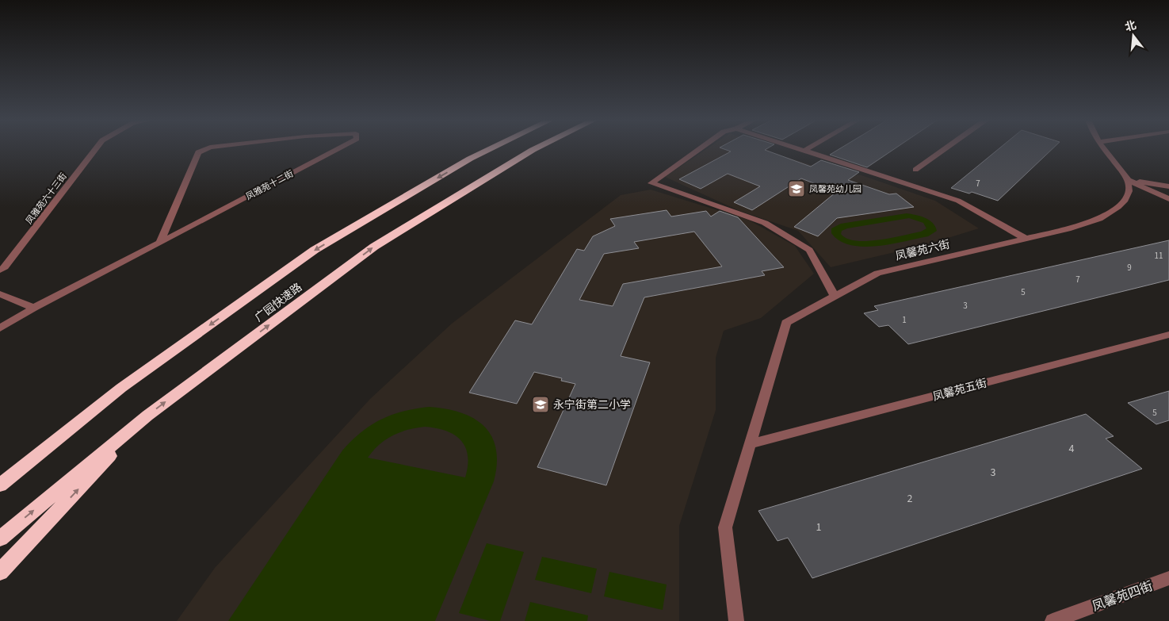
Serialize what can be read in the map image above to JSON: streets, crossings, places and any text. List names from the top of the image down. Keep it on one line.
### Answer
{"streets":{"highway":["广园快速路"],"lane":["凤雅苑十二街","凤雅苑六十三街","凤馨苑六街","凤馨苑五街","凤馨苑四街"]},"crossings":[["凤馨苑六街","凤馨苑五街"]],"places":{"school or university":["凤馨苑幼儿园","永宁街第二小学"]},"house_numbers":["7","11","9","7","5","3","1","5","4","3","2","1"],"north":"top"}
